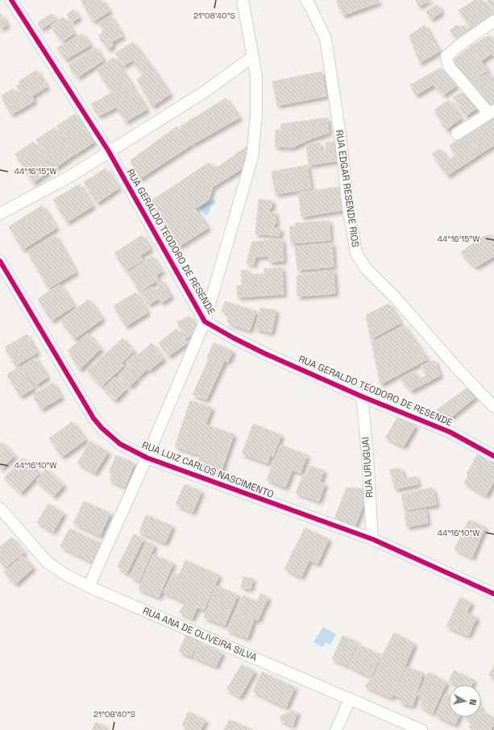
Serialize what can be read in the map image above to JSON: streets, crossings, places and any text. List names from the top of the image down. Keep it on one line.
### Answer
{"streets":{"street":["RUA EDGAR RESENDE RIOS","RUA GERALDO TEODORO DE RESENDE","RUA URUGUAI","RUA LUIZ CARLOS NASCIMENTO","RUA ANA DE OLIVEIRA SILVA"]},"crossings":[["RUA GERALDO TEODORO DE RESENDE","RUA URUGUAI"],["RUA URUGUAI","RUA LUIZ CARLOS NASCIMENTO"]],"north":"right","coordinates":["21°08'40\"S","44°16'15\"W","44°16'10\"W"]}
